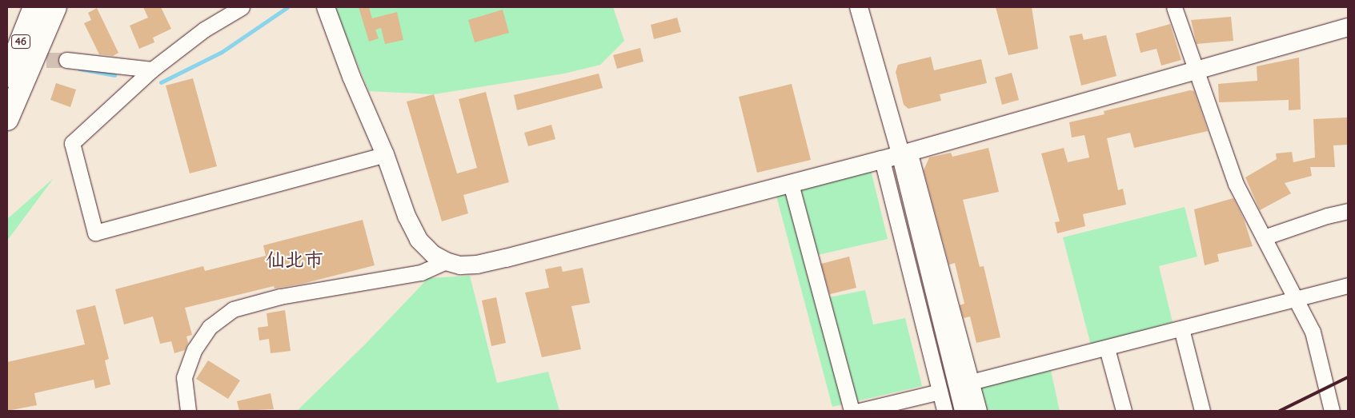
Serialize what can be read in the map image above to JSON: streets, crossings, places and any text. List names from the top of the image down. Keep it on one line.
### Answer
{"streets":{"highway":["46"]},"districts":["仙北市"]}
